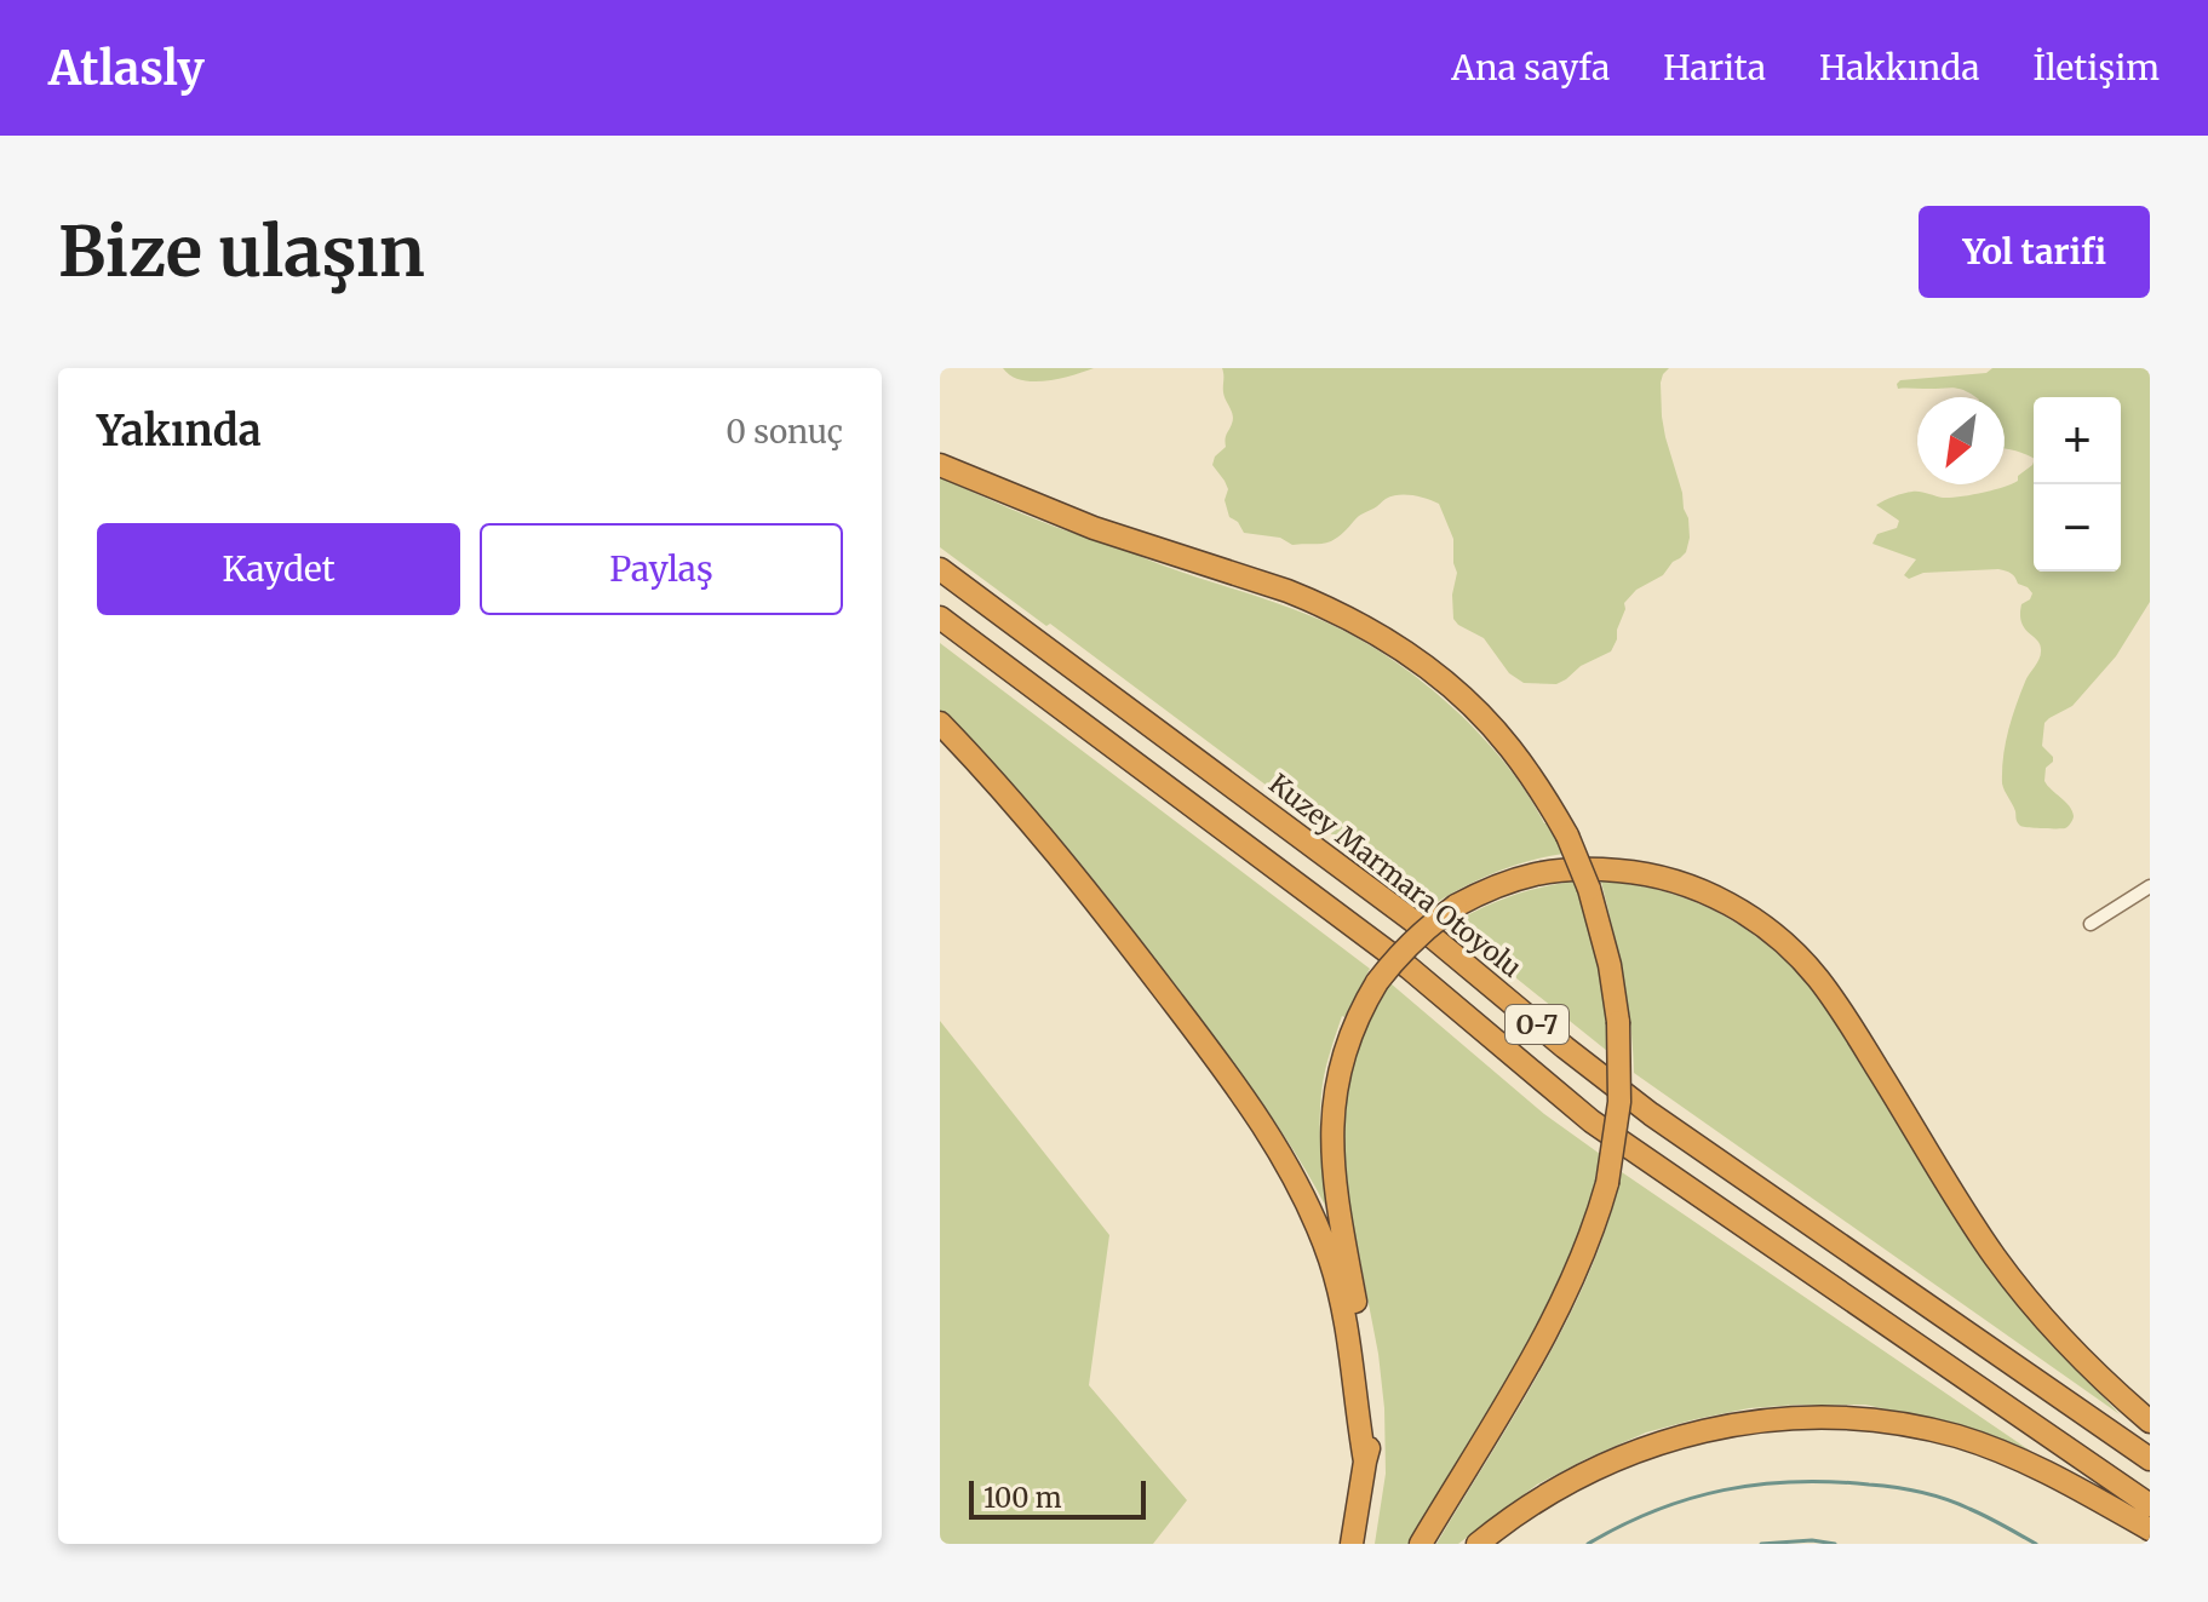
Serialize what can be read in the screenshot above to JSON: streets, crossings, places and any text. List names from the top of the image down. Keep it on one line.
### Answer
{"streets":{"highway":["Kuzey Marmara Otoyolu","O-7"]},"scale_bar":"100 m","north":"bottom left","page":{"header":"Atlasly","nav":["Ana sayfa","Harita","Hakkında","İletişim"],"buttons":["Yol tarifi",["Kaydet","Paylaş"]],"title":"Bize ulaşın","heading":["Yakında","0 sonuç"],"map_buttons":["+","−"],"scale":"100 m"}}
